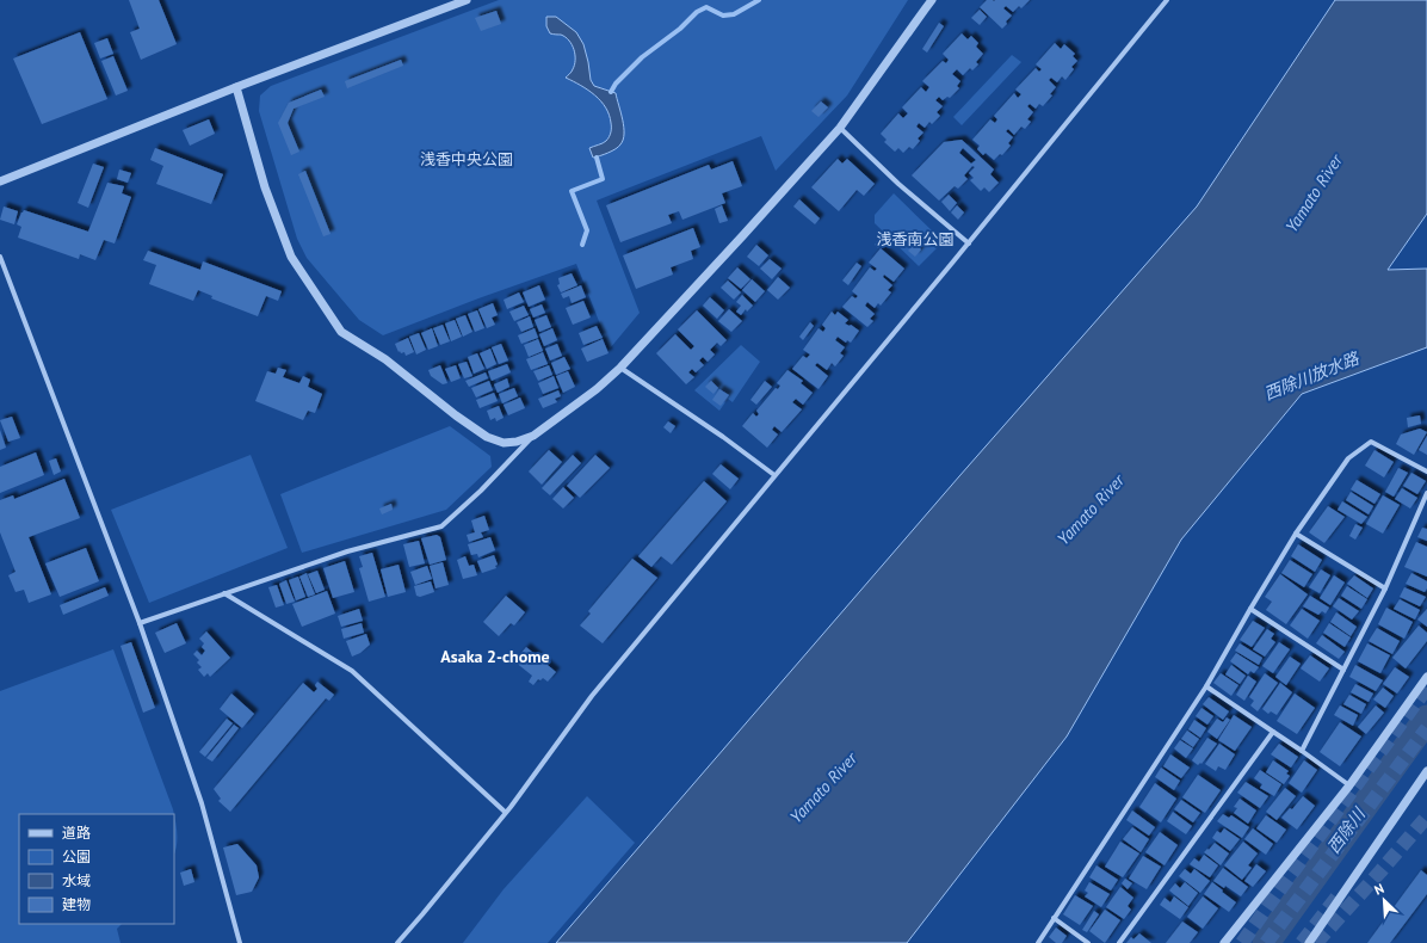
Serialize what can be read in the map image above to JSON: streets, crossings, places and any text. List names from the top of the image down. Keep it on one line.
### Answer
{"districts":["Asaka 2-chome"],"water":["Yamato River","西除川放水路","西除川"],"parks":["浅香中央公園","浅香南公園"],"legend":["道路","公園","水域","建物"],"north":"top left"}
